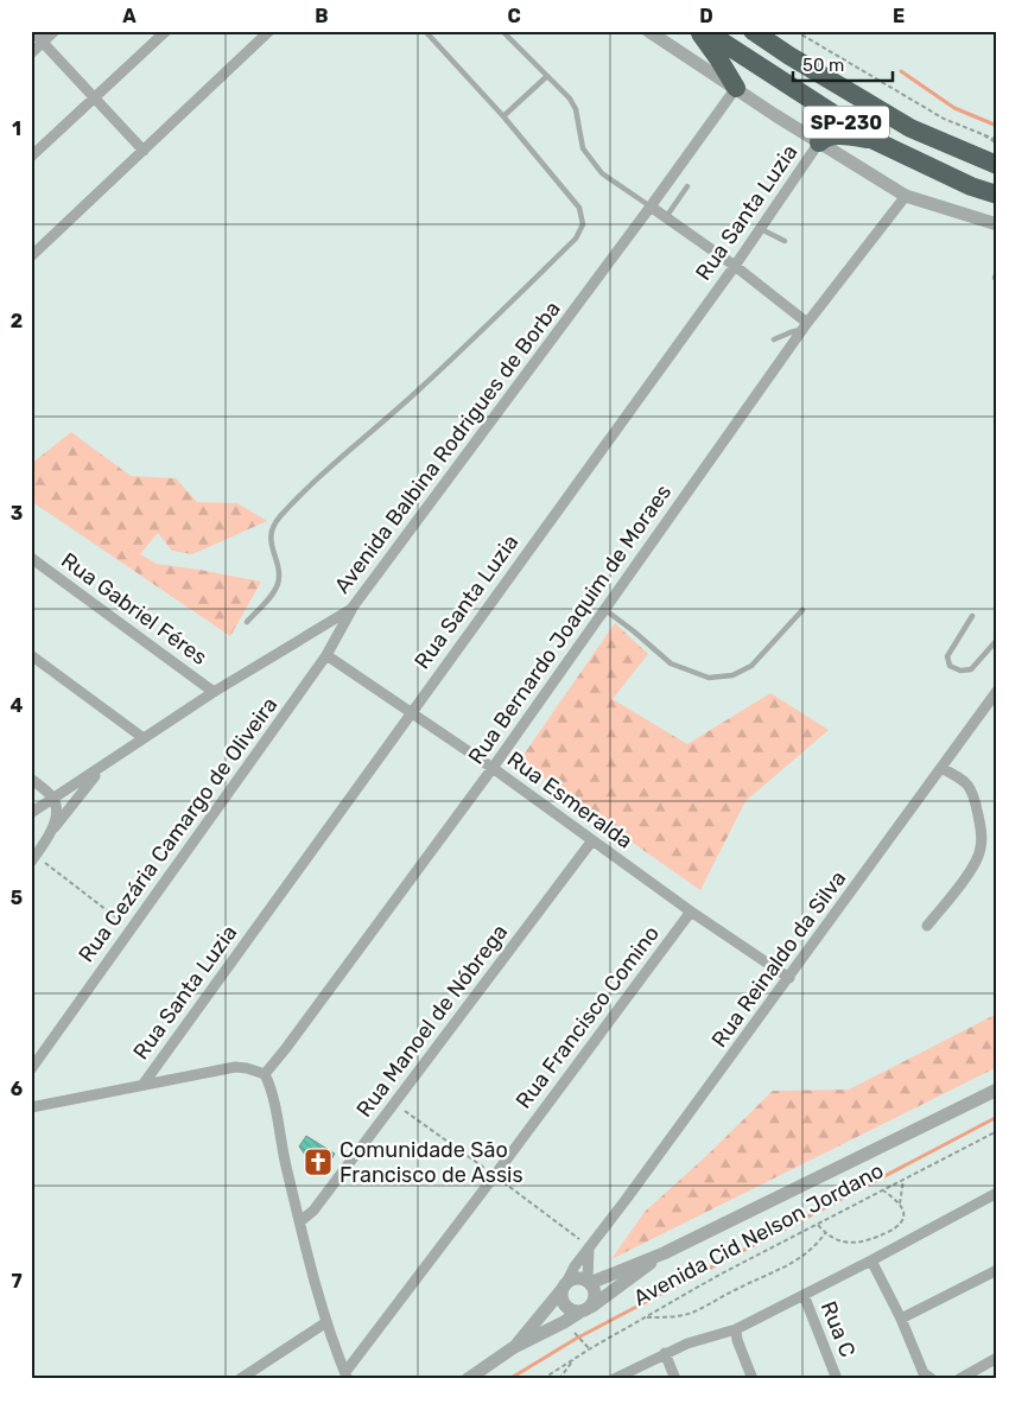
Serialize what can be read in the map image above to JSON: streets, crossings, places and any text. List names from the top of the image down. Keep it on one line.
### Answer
{"streets":{"highway":["SP-230"],"street":["Rua Santa Luzia","Avenida Balbina Rodrigues de Borba","Rua Gabriel Féres","Rua Bernardo Joaquim de Moraes","Rua Esmeralda","Rua Cezária Camargo de Oliveira","Rua Reinaldo da Silva","Rua Francisco Comino","Rua Manoel de Nóbrega","Avenida Cid Nelson Jordano","Rua C"]},"crossings":[["Rua Santa Luzia","Rua Esmeralda"],["Avenida Balbina Rodrigues de Borba","Rua Gabriel Féres"],["Avenida Balbina Rodrigues de Borba","Rua Cezária Camargo de Oliveira"],["Rua Bernardo Joaquim de Moraes","Rua Esmeralda"],["Rua Esmeralda","Rua Cezária Camargo de Oliveira"],["Rua Esmeralda","Rua Reinaldo da Silva"],["Rua Esmeralda","Rua Francisco Comino"],["Rua Esmeralda","Rua Manoel de Nóbrega"],["Rua Reinaldo da Silva","Avenida Cid Nelson Jordano"]],"places":{"church":["Comunidade São Francisco de Assis"]},"scale_bar":"50 m","grid":{"columns":["A","B","C","D","E"],"rows":["1","2","3","4","5","6","7"]}}
